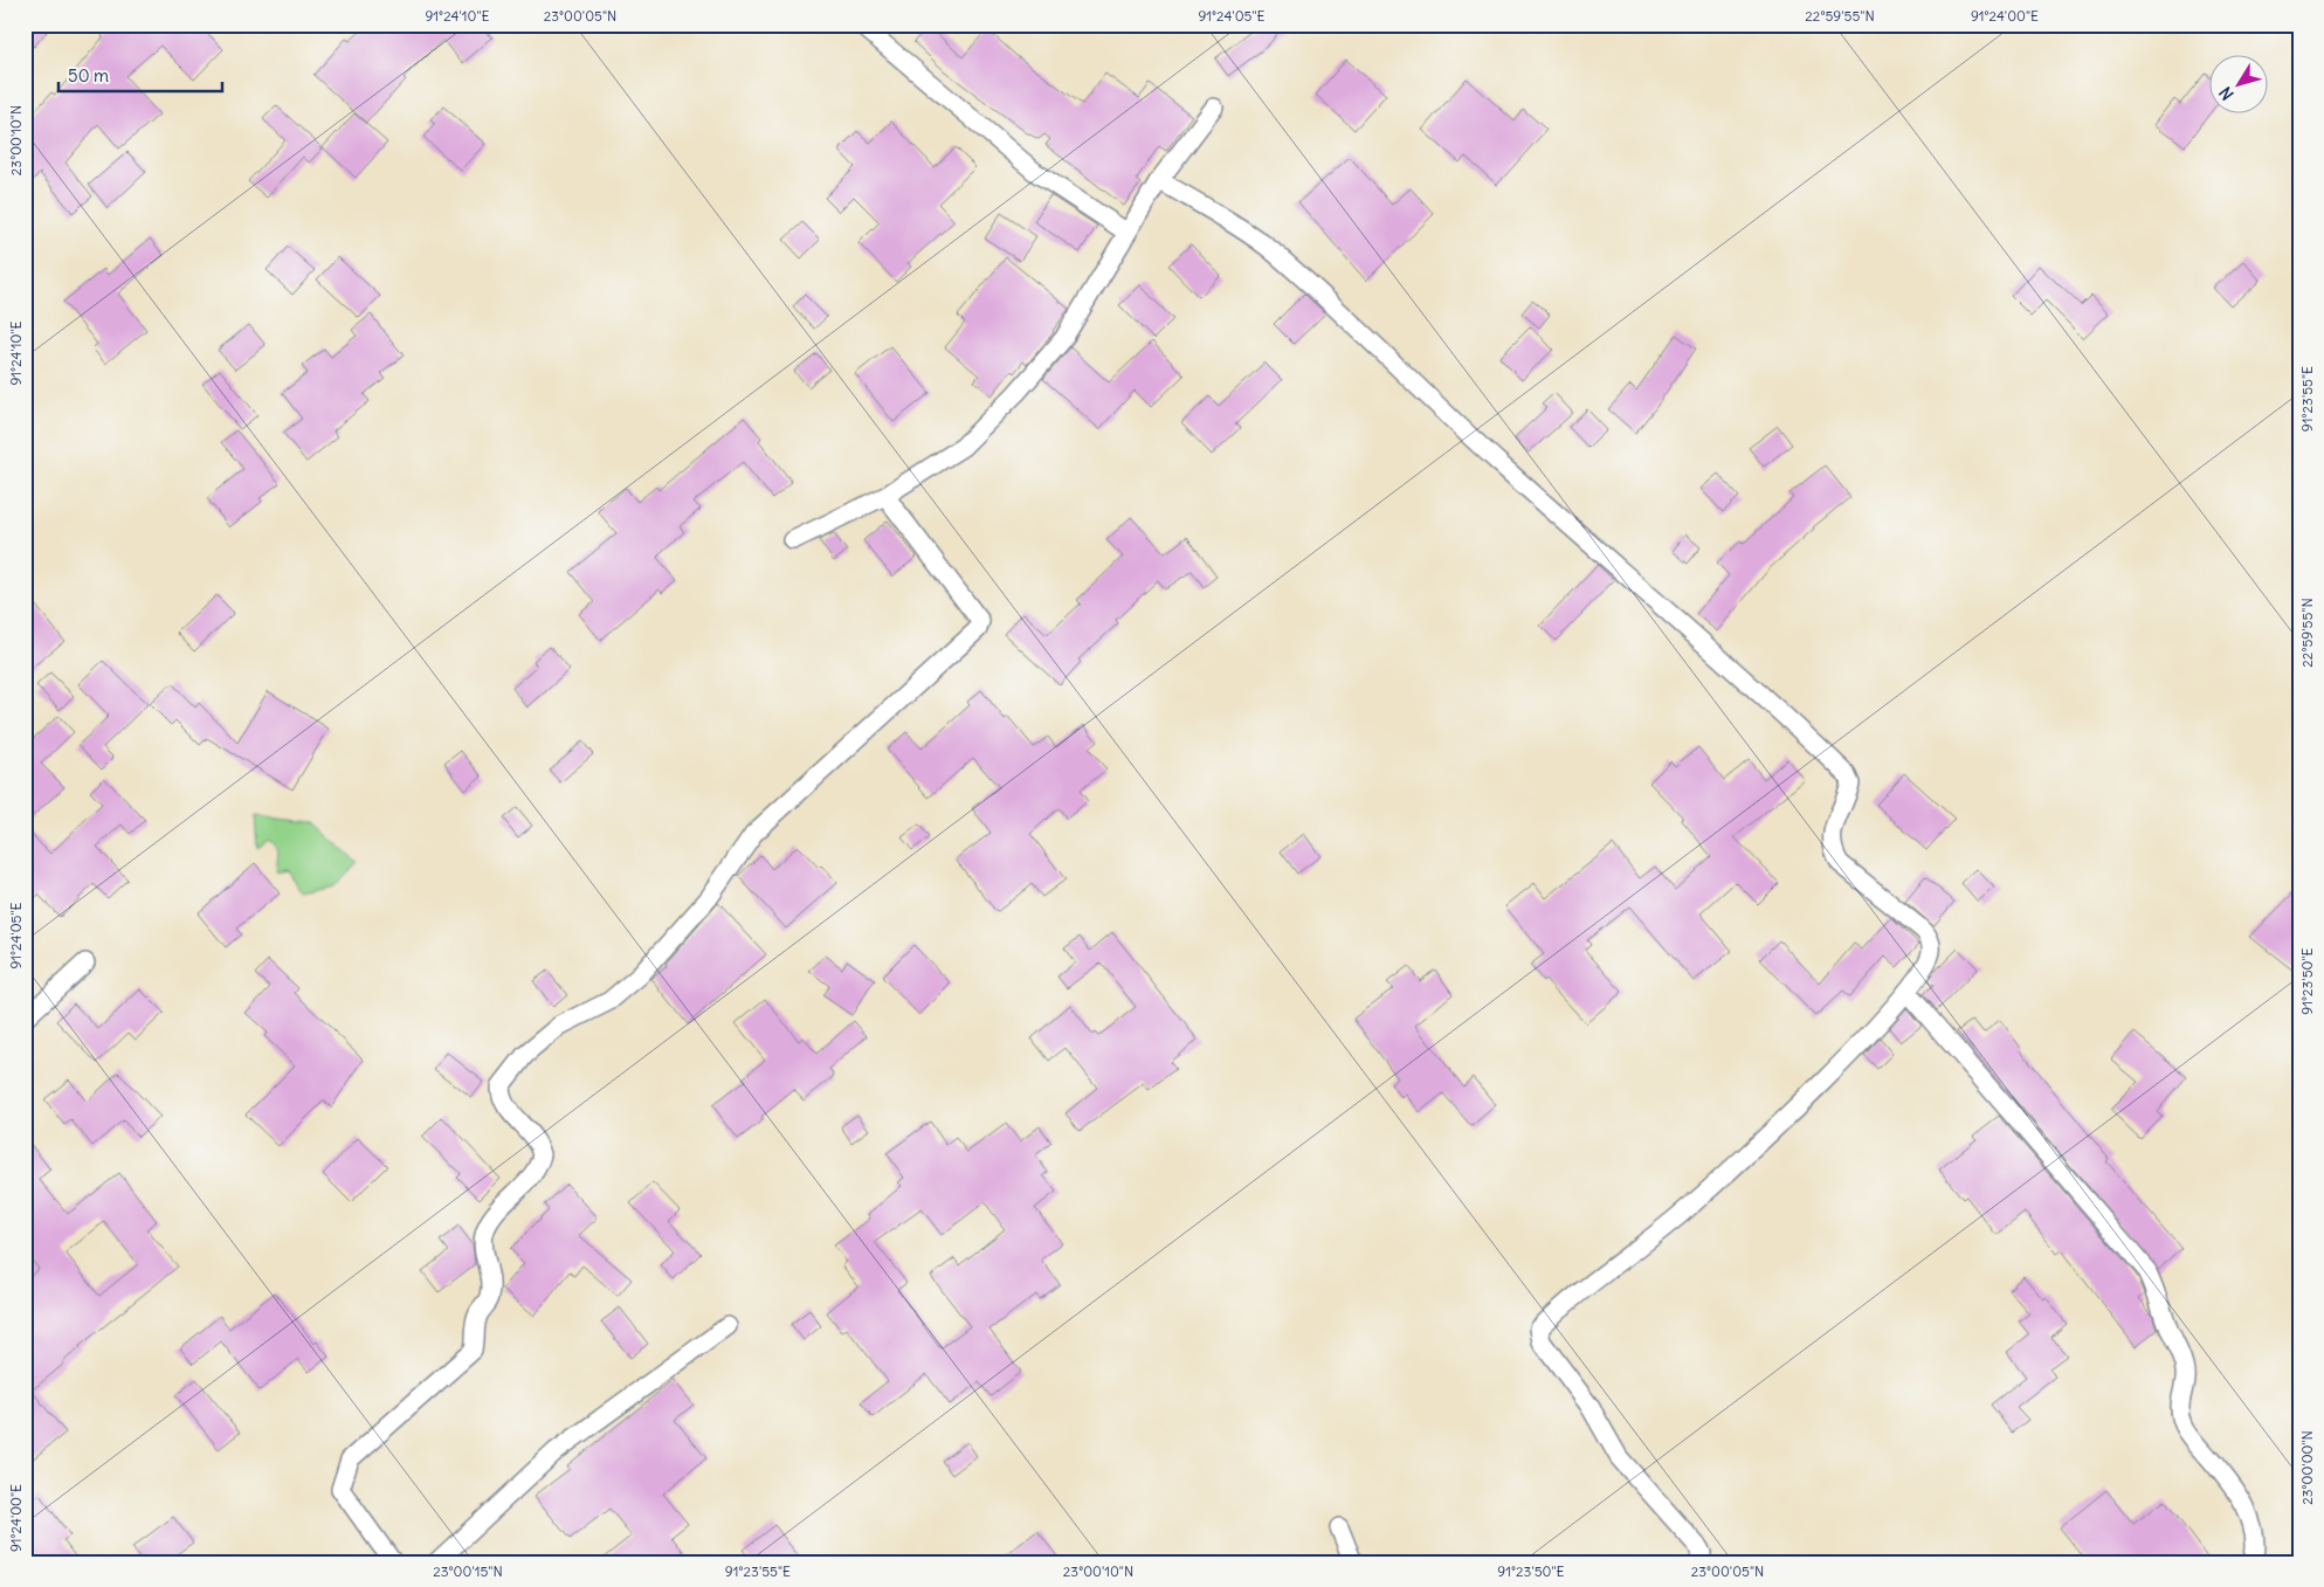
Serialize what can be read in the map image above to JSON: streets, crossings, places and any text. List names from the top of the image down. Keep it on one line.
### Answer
{"scale_bar":"50 m","north":"bottom left","coordinates":["91°24'10\"E","23°00'05\"N","91°24'05\"E","22°59'55\"N","91°24'00\"E","23°00'10\"N","91°23'55\"E","91°23'50\"E","23°00'00\"N","23°00'15\"N"]}
